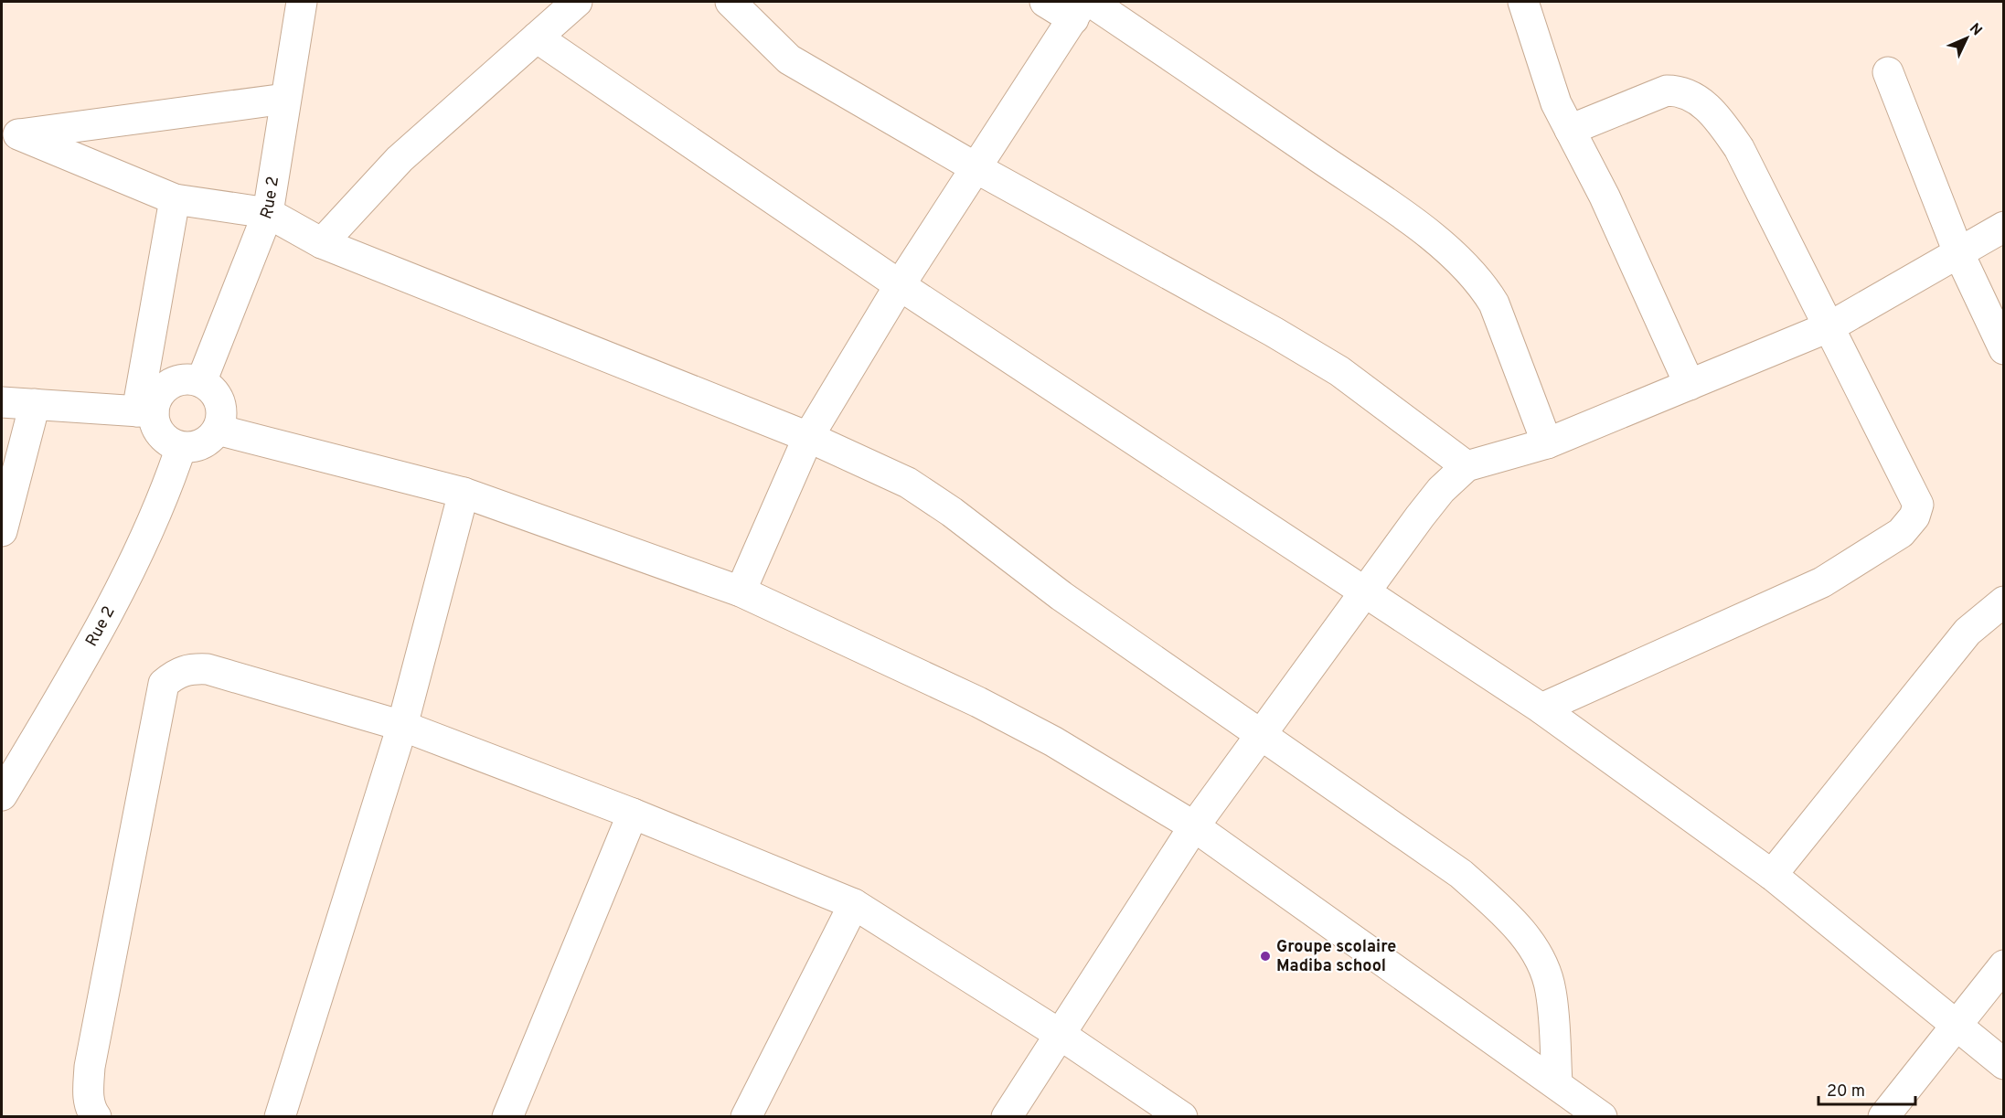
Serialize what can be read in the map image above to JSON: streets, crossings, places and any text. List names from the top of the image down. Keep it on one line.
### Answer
{"streets":{"street":["Rue 2"]},"places":["Groupe scolaire Madiba school"],"scale_bar":"20 m","north":"top right"}
